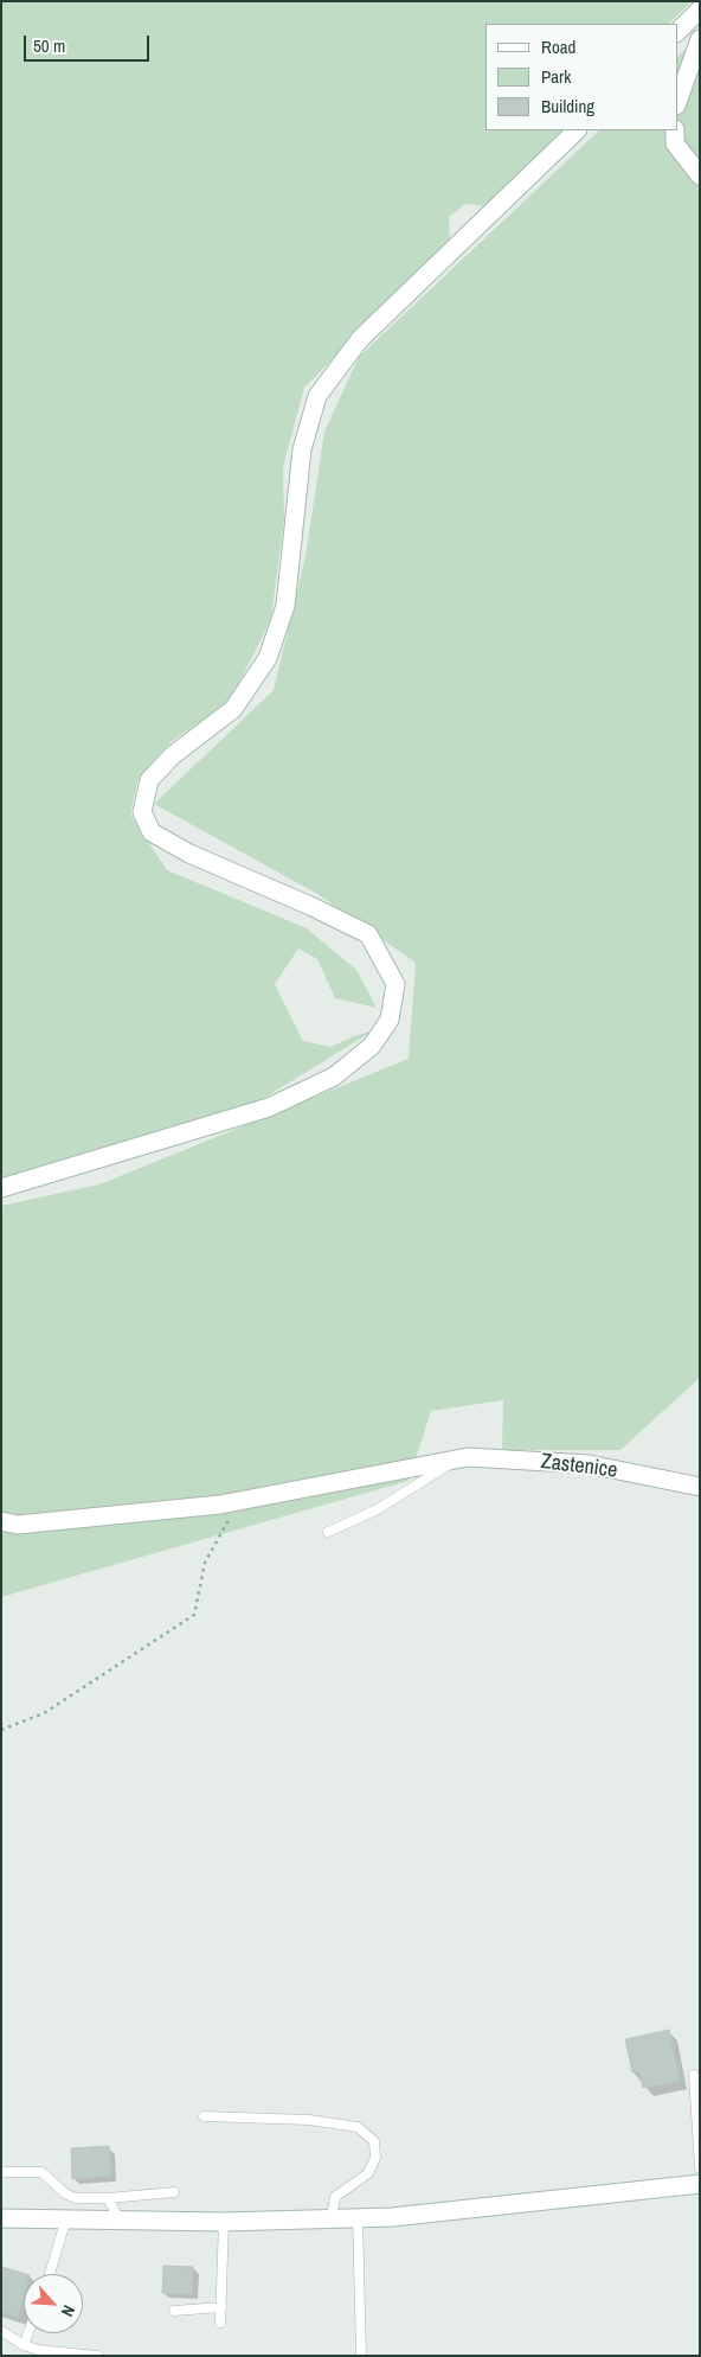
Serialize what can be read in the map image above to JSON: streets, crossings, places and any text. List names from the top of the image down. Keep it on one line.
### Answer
{"streets":{"main road":["Zastenice"]},"legend":["Road","Park","Building"],"scale_bar":"50 m","north":"bottom right"}
